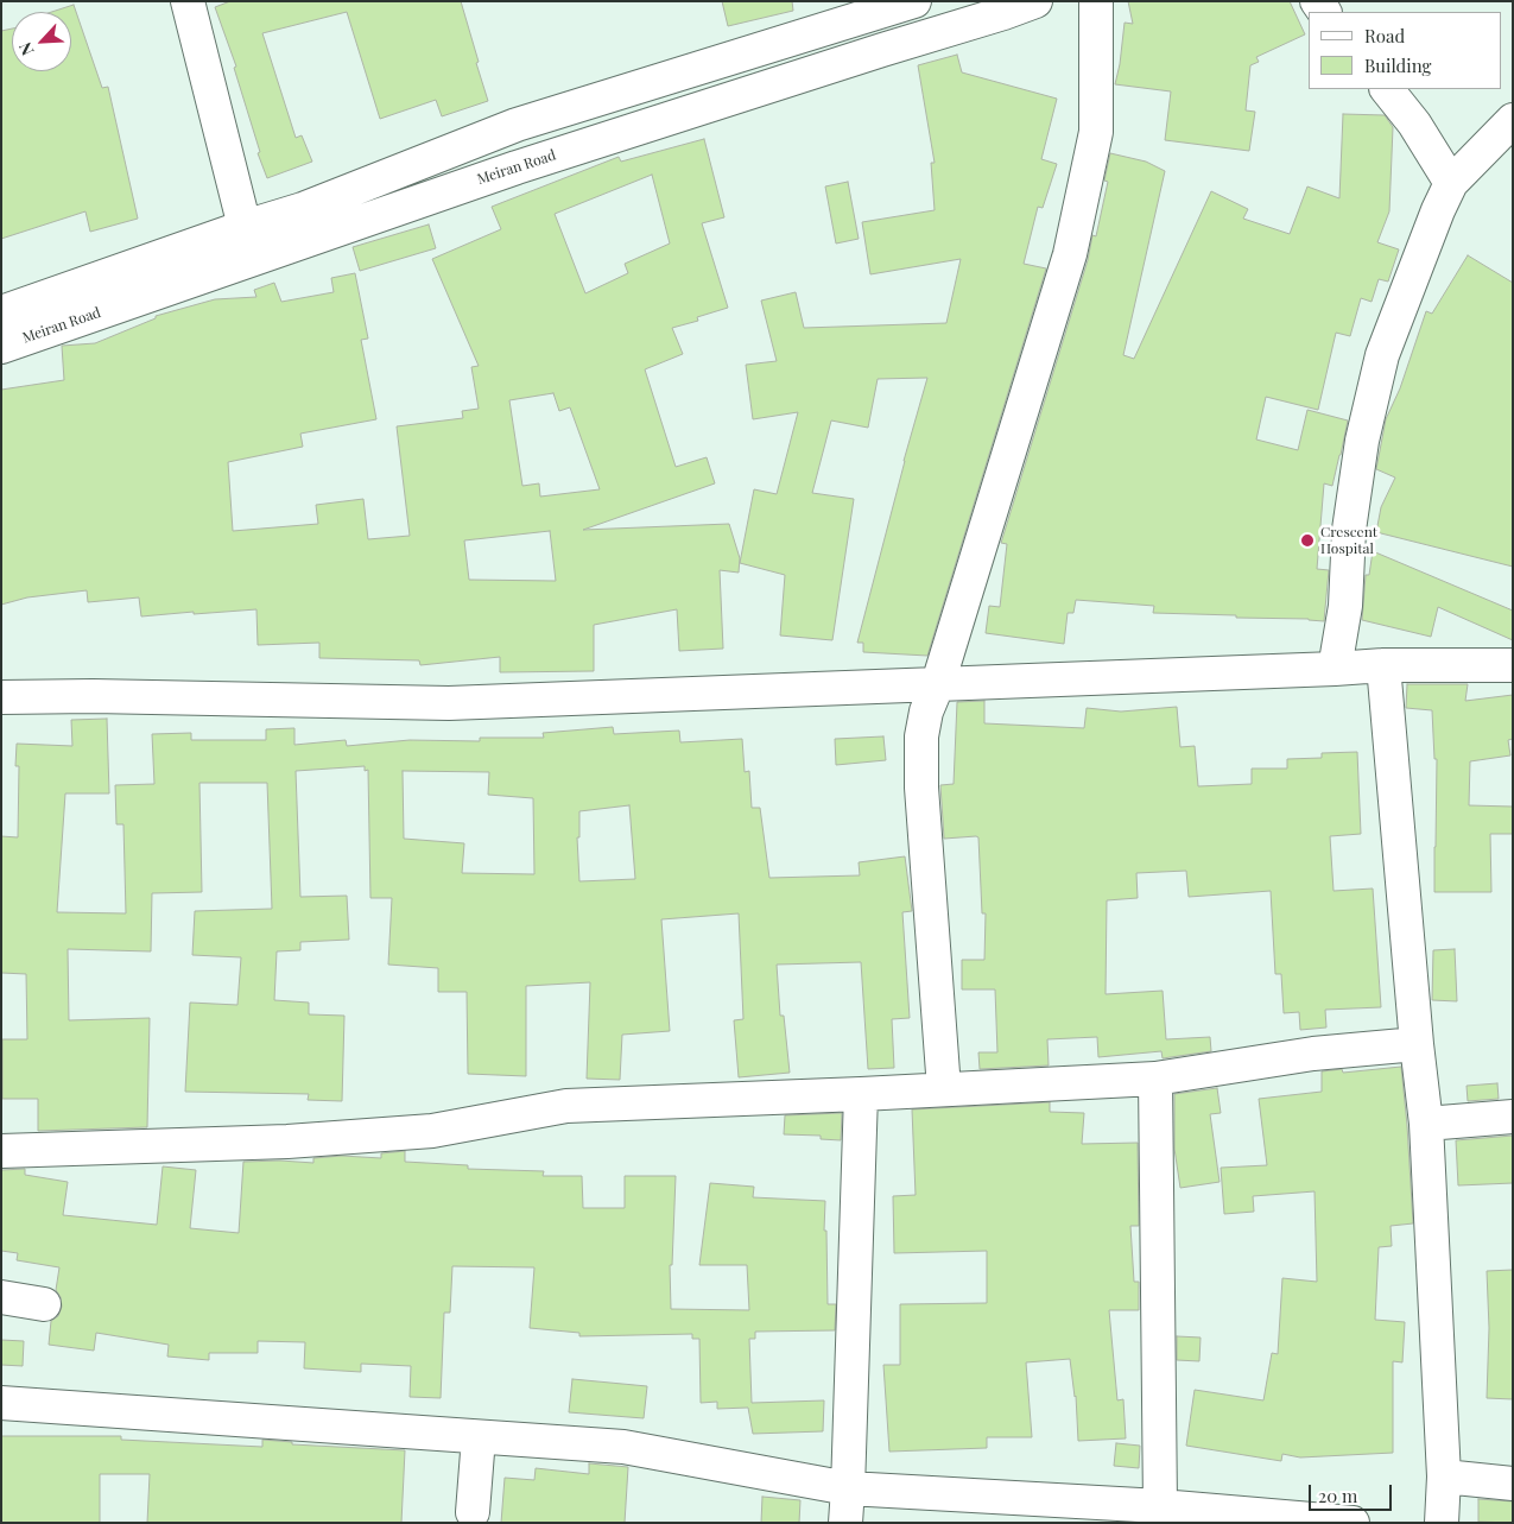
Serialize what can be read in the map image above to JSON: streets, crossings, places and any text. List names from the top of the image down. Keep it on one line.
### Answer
{"streets":{"street":["Meiran Road"]},"places":["Crescent Hospital"],"legend":["Road","Building"],"scale_bar":"20 m","north":"bottom left"}
